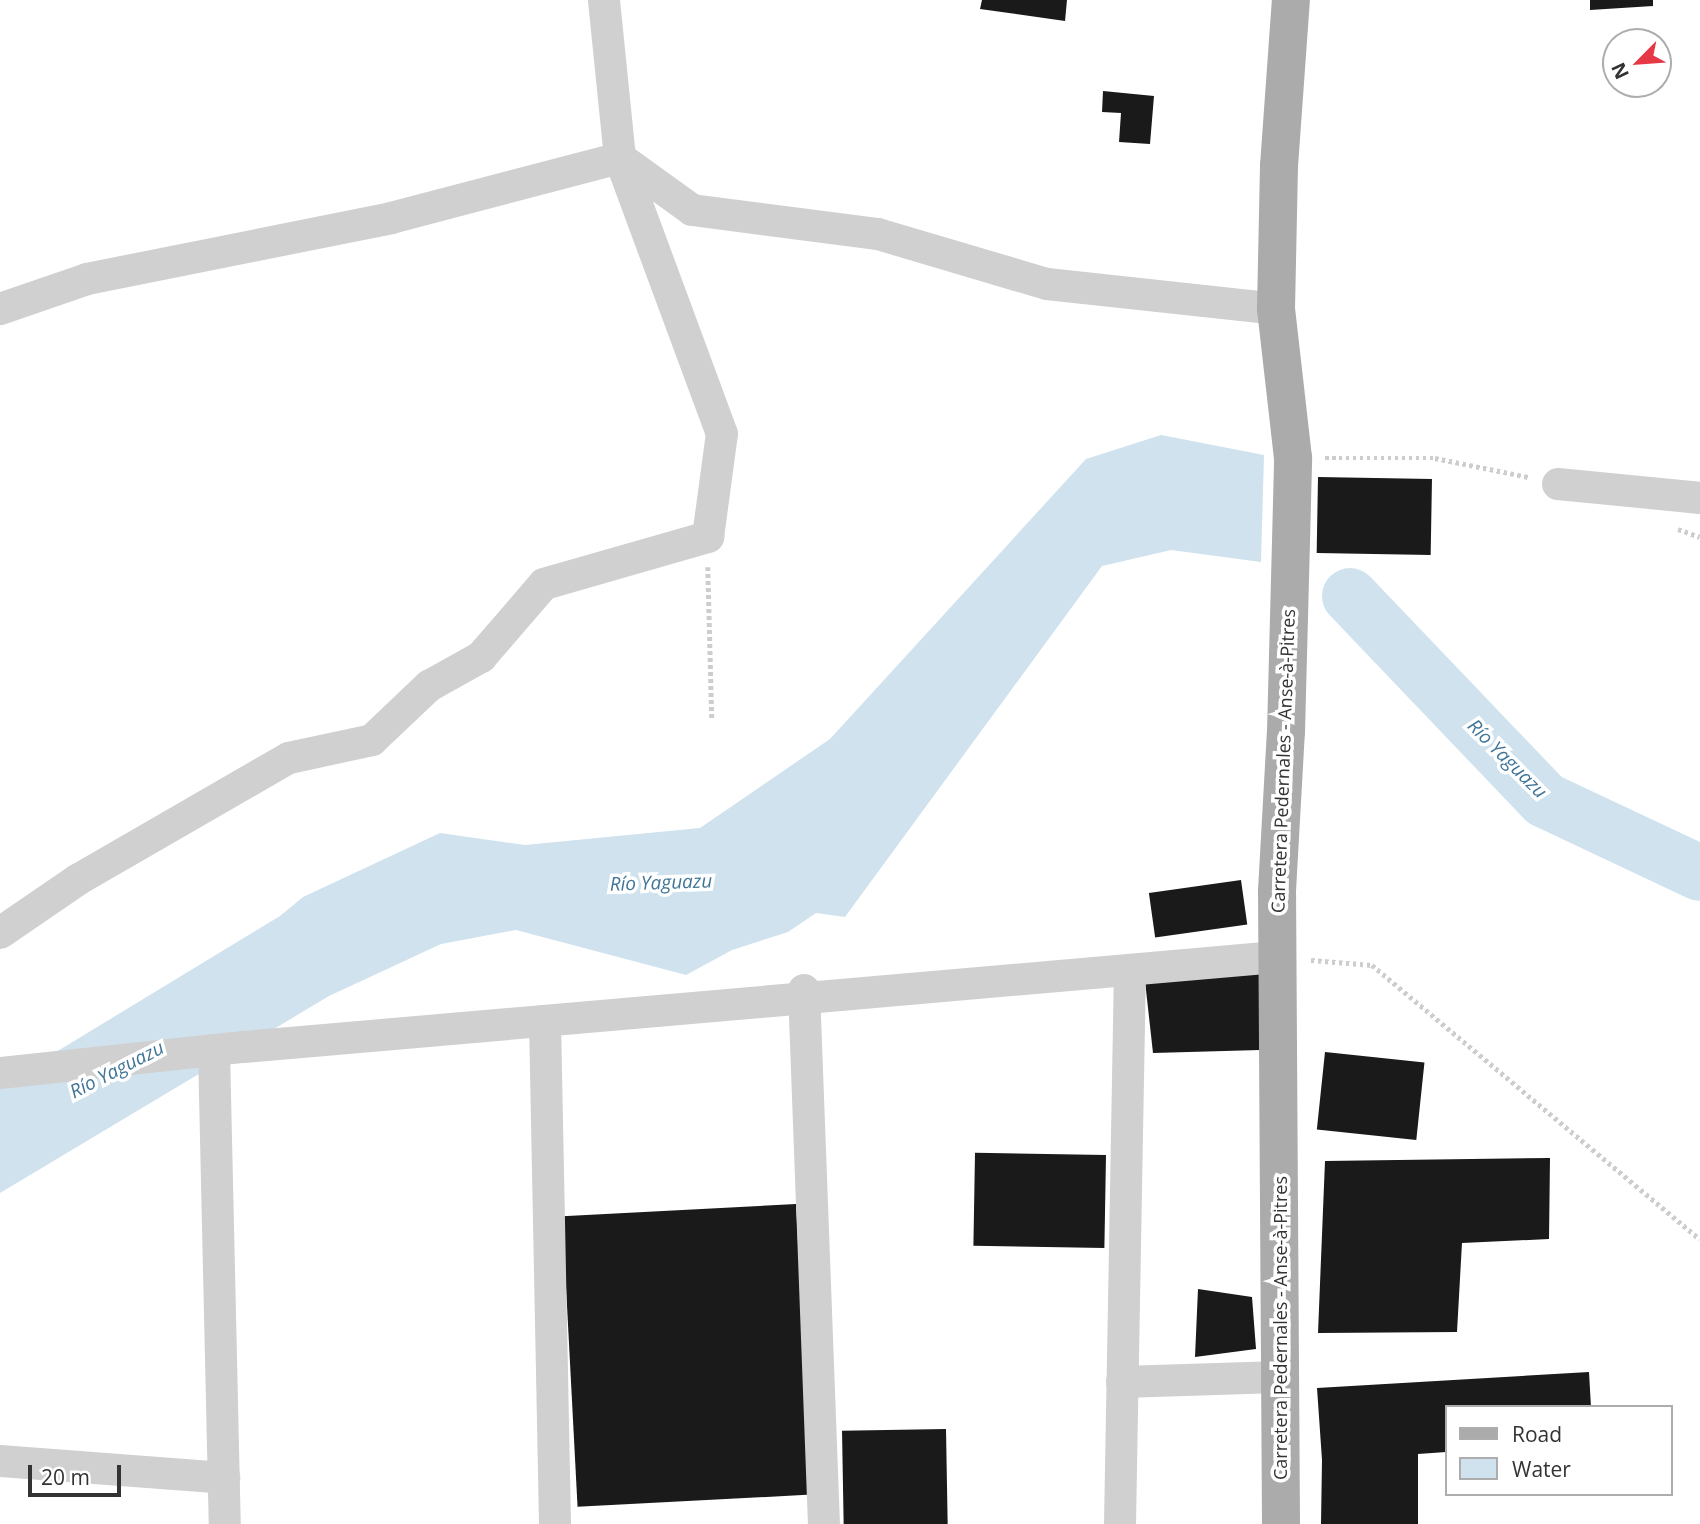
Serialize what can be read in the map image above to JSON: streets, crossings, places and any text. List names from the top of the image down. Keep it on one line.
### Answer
{"streets":{"main road":["Carretera Pedernales - Anse-à-Pitres"]},"water":["Río Yaguazu"],"legend":["Road","Water"],"scale_bar":"20 m","north":"bottom left"}
